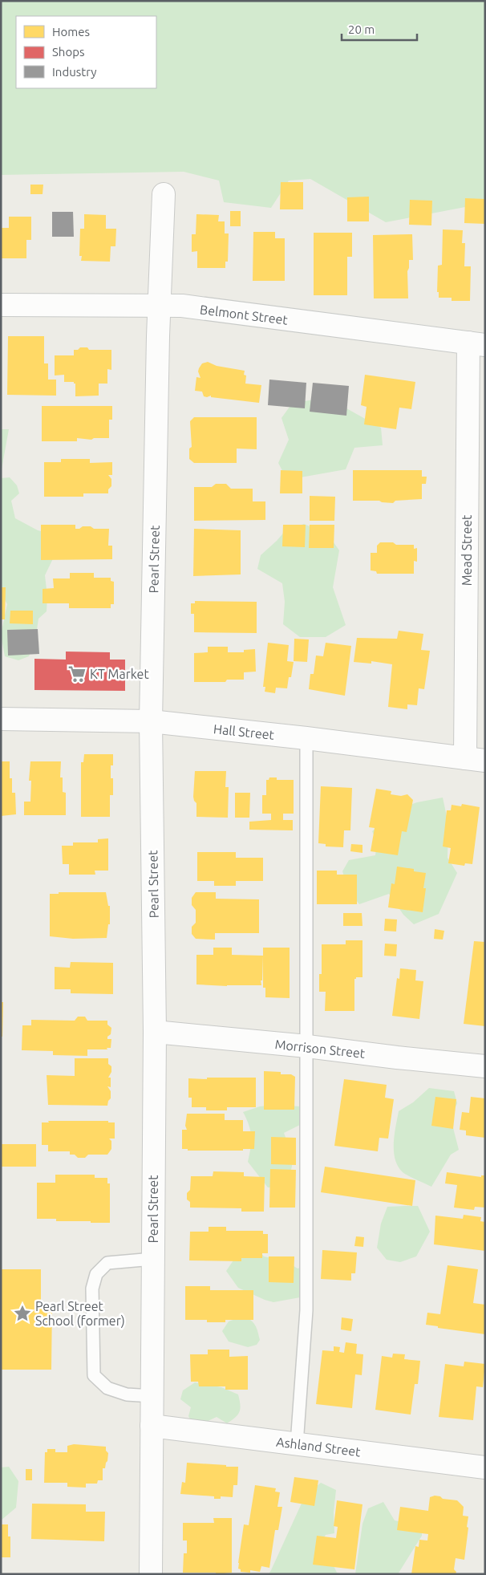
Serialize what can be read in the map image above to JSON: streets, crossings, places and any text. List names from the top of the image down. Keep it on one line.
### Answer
{"streets":{"street":["Belmont Street","Mead Street","Pearl Street","Hall Street","Morrison Street","Ashland Street"]},"crossings":[["Belmont Street","Mead Street"],["Belmont Street","Pearl Street"],["Mead Street","Hall Street"],["Pearl Street","Hall Street"],["Pearl Street","Morrison Street"],["Pearl Street","Ashland Street"]],"places":{"supermarket":["KT Market"],"place":["Pearl Street School (former)"]},"legend":["Homes","Shops","Industry"],"scale_bar":"20 m"}
